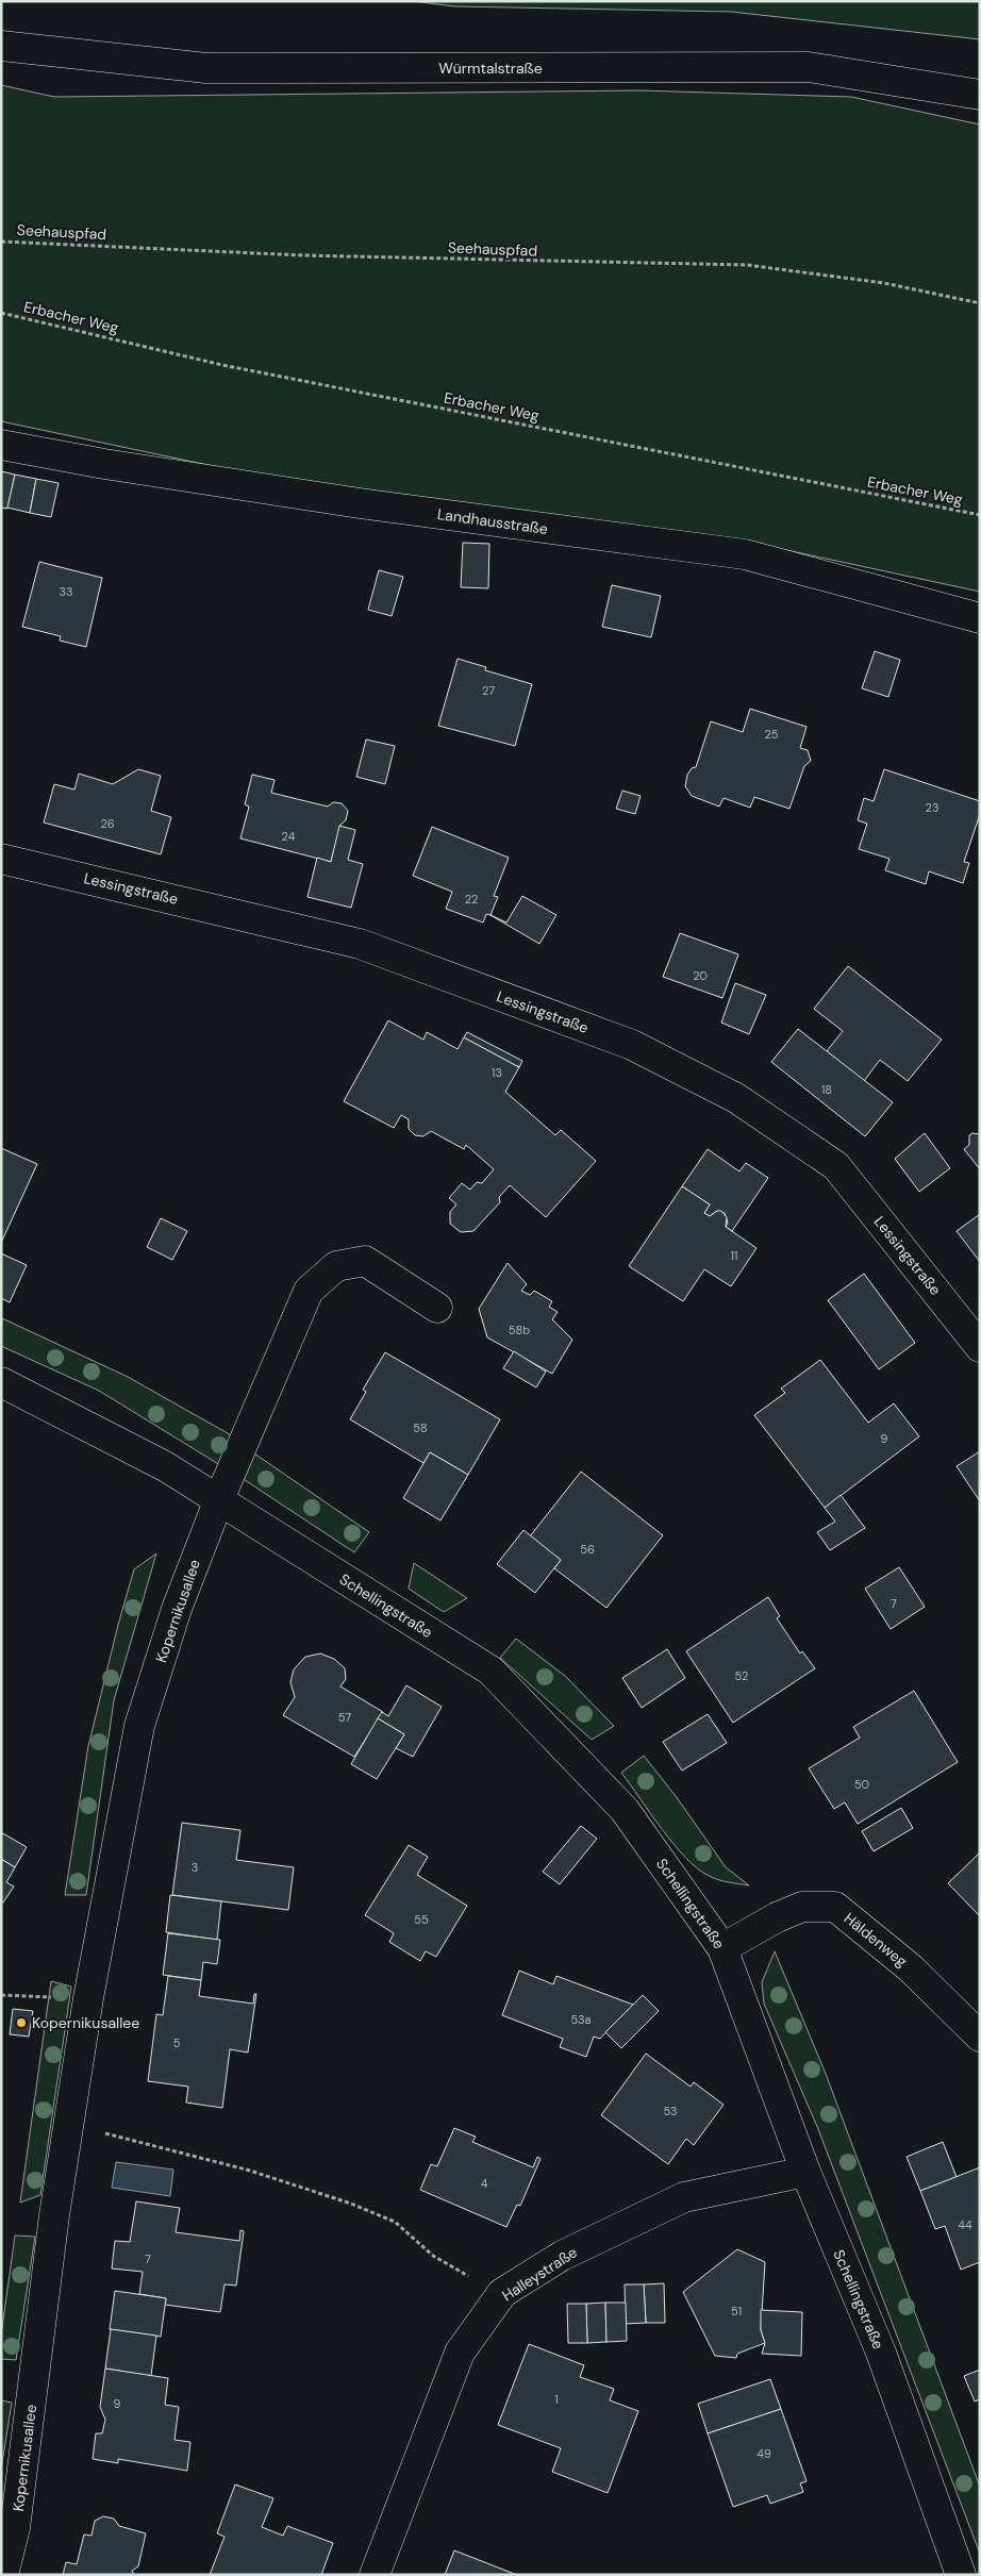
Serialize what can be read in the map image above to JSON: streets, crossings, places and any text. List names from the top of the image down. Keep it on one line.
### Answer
{"streets":{"street":["Würmtalstraße","Landhausstraße","Lessingstraße","Schellingstraße","Kopernikusallee","Häldenweg","Halleystraße"],"path":["Seehauspfad","Erbacher Weg"]},"crossings":[["Schellingstraße","Kopernikusallee"],["Schellingstraße","Häldenweg"],["Schellingstraße","Halleystraße"]],"places":["Kopernikusallee"],"house_numbers":["33","27","25","23","26","24","22","20","13","18","11","58b","58","9","56","7","52","57","50","3","55","53a","5","53","4","44","7","51","1","9","49"]}
